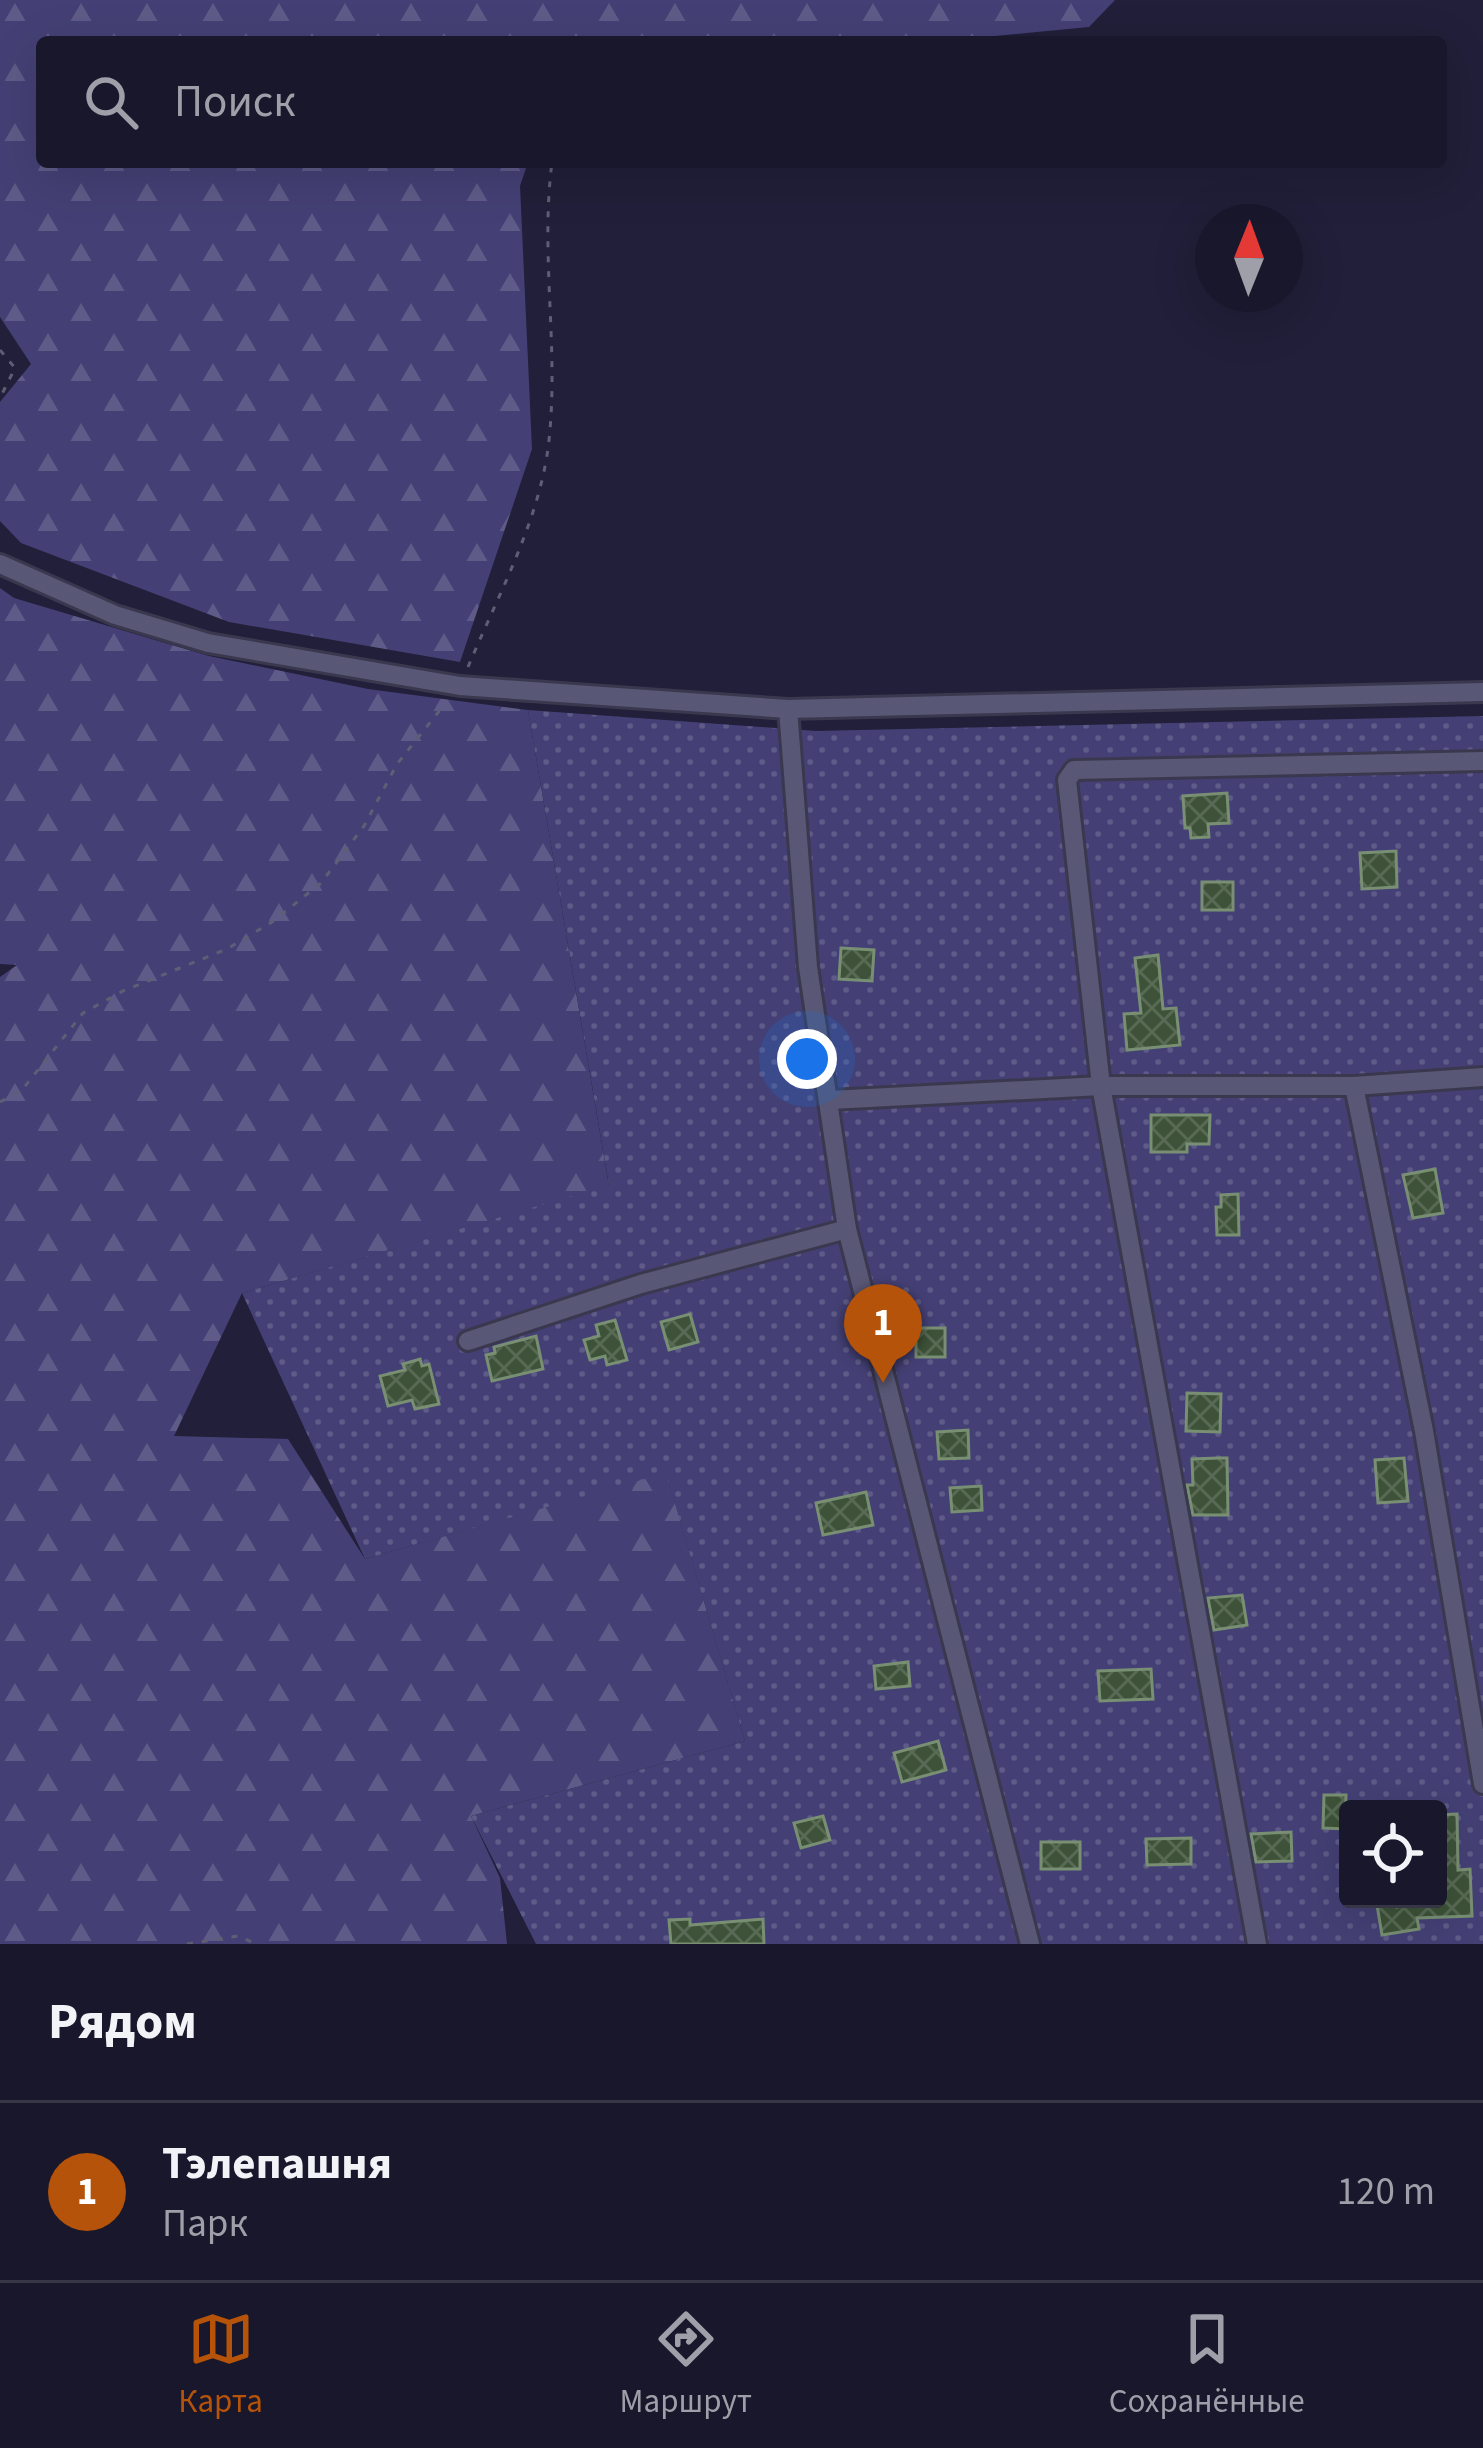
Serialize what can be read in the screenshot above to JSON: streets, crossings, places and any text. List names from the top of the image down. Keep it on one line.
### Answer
{"north":"top","page":{"search":"Поиск","pins":"1","heading":"Рядом","list":[{"mark":"1","name":"Тэлепашня","note":"Парк","value":"120 m"}],"nav":["Карта","Маршрут","Сохранённые"]}}
